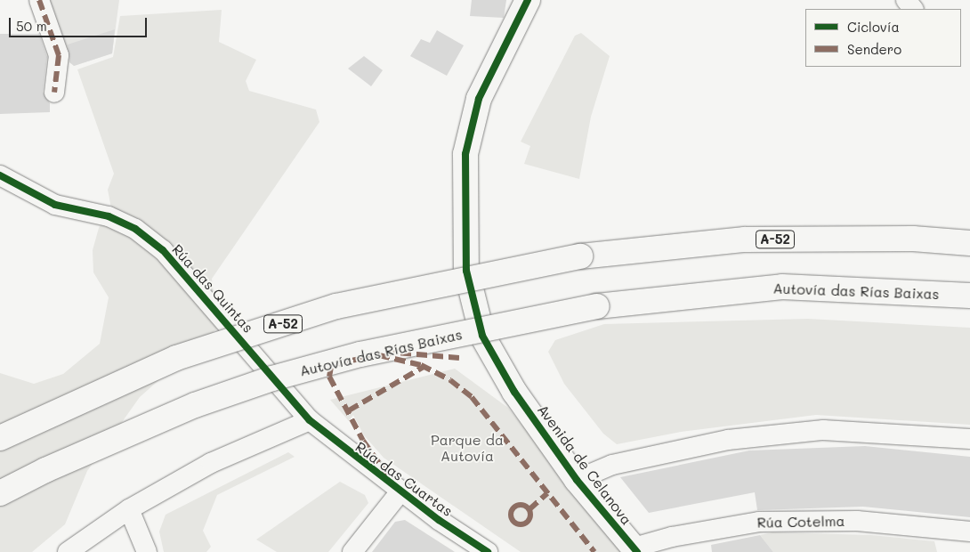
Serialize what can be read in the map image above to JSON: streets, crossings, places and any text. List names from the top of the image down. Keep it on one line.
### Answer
{"streets":{"main road":["A-52","Autovía das Rías Baixas","Avenida de Celanova"],"street":["Rúa das Quintas","Rúa das Cuartas","Rúa Cotelma"]},"crossings":[["Rúa das Quintas","Rúa das Cuartas"],["Avenida de Celanova","Rúa Cotelma"]],"parks":["Parque da Autovía"],"legend":["Ciclovía","Sendero"],"scale_bar":"50 m"}
